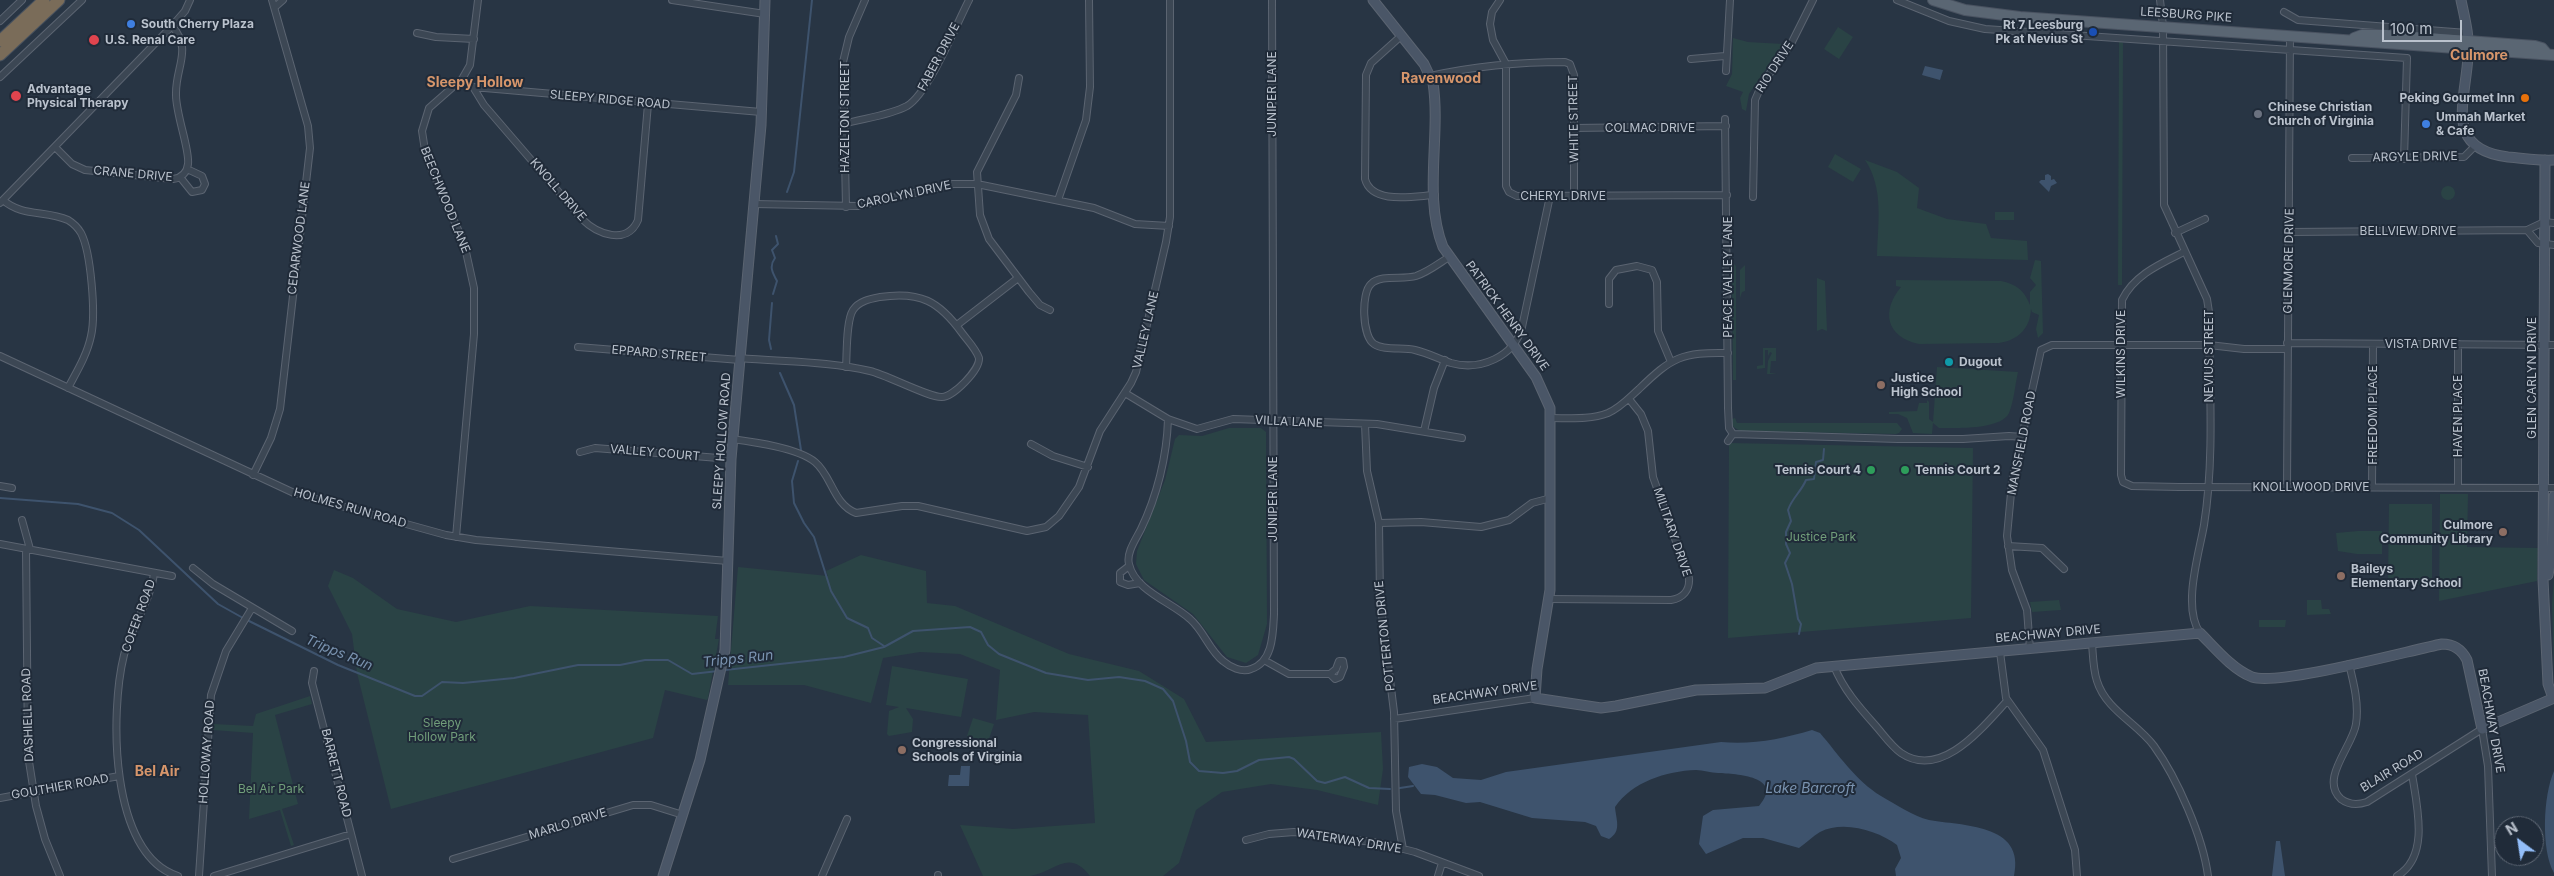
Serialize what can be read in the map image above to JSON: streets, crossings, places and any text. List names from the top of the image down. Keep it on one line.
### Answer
{"streets":{"main road":["LEESBURG PIKE"],"street":["FABER DRIVE","RIO DRIVE","JUNIPER LANE","SLEEPY RIDGE ROAD","HAZELTON STREET","WHITE STREET","COLMAC DRIVE","ARGYLE DRIVE","CRANE DRIVE","KNOLL DRIVE","CAROLYN DRIVE","CHERYL DRIVE","BEECHWOOD LANE","BELLVIEW DRIVE","CEDARWOOD LANE","GLENMORE DRIVE","PEACE VALLEY LANE","PATRICK HENRY DRIVE","VALLEY LANE","VISTA DRIVE","EPPARD STREET","WILKINS DRIVE","NEVIUS STREET","GLEN CARLYN DRIVE","FREEDOM PLACE","HAVEN PLACE","VILLA LANE","SLEEPY HOLLOW ROAD","MANSFIELD ROAD","VALLEY COURT","KNOLLWOOD DRIVE","HOLMES RUN ROAD","MILITARY DRIVE","COFER ROAD","BEACHWAY DRIVE","POTTERTON DRIVE","DASHIELL ROAD","HOLLOWAY ROAD","BLAIR ROAD","BARRETT ROAD","GOUTHIER ROAD","MARLO DRIVE","WATERWAY DRIVE"]},"crossings":[["LEESBURG PIKE","GLENMORE DRIVE"],["LEESBURG PIKE","NEVIUS STREET"],["FABER DRIVE","HAZELTON STREET"],["JUNIPER LANE","VILLA LANE"],["SLEEPY RIDGE ROAD","KNOLL DRIVE"],["SLEEPY RIDGE ROAD","SLEEPY HOLLOW ROAD"],["HAZELTON STREET","CAROLYN DRIVE"],["WHITE STREET","COLMAC DRIVE"],["WHITE STREET","CHERYL DRIVE"],["WHITE STREET","PATRICK HENRY DRIVE"],["COLMAC DRIVE","PEACE VALLEY LANE"],["ARGYLE DRIVE","GLEN CARLYN DRIVE"],["CAROLYN DRIVE","VALLEY LANE"],["CAROLYN DRIVE","SLEEPY HOLLOW ROAD"],["CHERYL DRIVE","PEACE VALLEY LANE"],["BEECHWOOD LANE","HOLMES RUN ROAD"],["BELLVIEW DRIVE","GLENMORE DRIVE"],["BELLVIEW DRIVE","GLEN CARLYN DRIVE"],["CEDARWOOD LANE","HOLMES RUN ROAD"],["GLENMORE DRIVE","VISTA DRIVE"],["GLENMORE DRIVE","KNOLLWOOD DRIVE"],["PATRICK HENRY DRIVE","MILITARY DRIVE"],["PATRICK HENRY DRIVE","BEACHWAY DRIVE"],["VALLEY LANE","VILLA LANE"],["VALLEY LANE","SLEEPY HOLLOW ROAD"],["VISTA DRIVE","WILKINS DRIVE"],["VISTA DRIVE","NEVIUS STREET"],["VISTA DRIVE","GLEN CARLYN DRIVE"],["VISTA DRIVE","FREEDOM PLACE"],["VISTA DRIVE","HAVEN PLACE"],["VISTA DRIVE","MANSFIELD ROAD"],["EPPARD STREET","SLEEPY HOLLOW ROAD"],["WILKINS DRIVE","NEVIUS STREET"],["WILKINS DRIVE","KNOLLWOOD DRIVE"],["NEVIUS STREET","KNOLLWOOD DRIVE"],["NEVIUS STREET","BEACHWAY DRIVE"],["GLEN CARLYN DRIVE","KNOLLWOOD DRIVE"],["GLEN CARLYN DRIVE","BLAIR ROAD"],["FREEDOM PLACE","KNOLLWOOD DRIVE"],["HAVEN PLACE","KNOLLWOOD DRIVE"],["VILLA LANE","POTTERTON DRIVE"],["SLEEPY HOLLOW ROAD","VALLEY COURT"],["SLEEPY HOLLOW ROAD","HOLMES RUN ROAD"],["SLEEPY HOLLOW ROAD","MARLO DRIVE"],["MANSFIELD ROAD","BEACHWAY DRIVE"],["COFER ROAD","GOUTHIER ROAD"],["BEACHWAY DRIVE","POTTERTON DRIVE"],["BEACHWAY DRIVE","BLAIR ROAD"],["POTTERTON DRIVE","WATERWAY DRIVE"],["DASHIELL ROAD","GOUTHIER ROAD"]],"districts":["Culmore","Ravenwood","Sleepy Hollow","Bel Air"],"water":["Tripps Run","Lake Barcroft"],"parks":["Justice Park","Sleepy Hollow Park","Bel Air Park"],"places":["South Cherry Plaza","Rt 7 Leesburg Pk at Nevius St","U.S. Renal Care","Advantage Physical Therapy","Peking Gourmet Inn","Chinese Christian Church of Virginia","Ummah Market & Cafe","Dugout","Justice High School","Tennis Court 4","Tennis Court 2","Culmore Community Library","Baileys Elementary School","Congressional Schools of Virginia"],"scale_bar":"100 m","north":"top left"}
